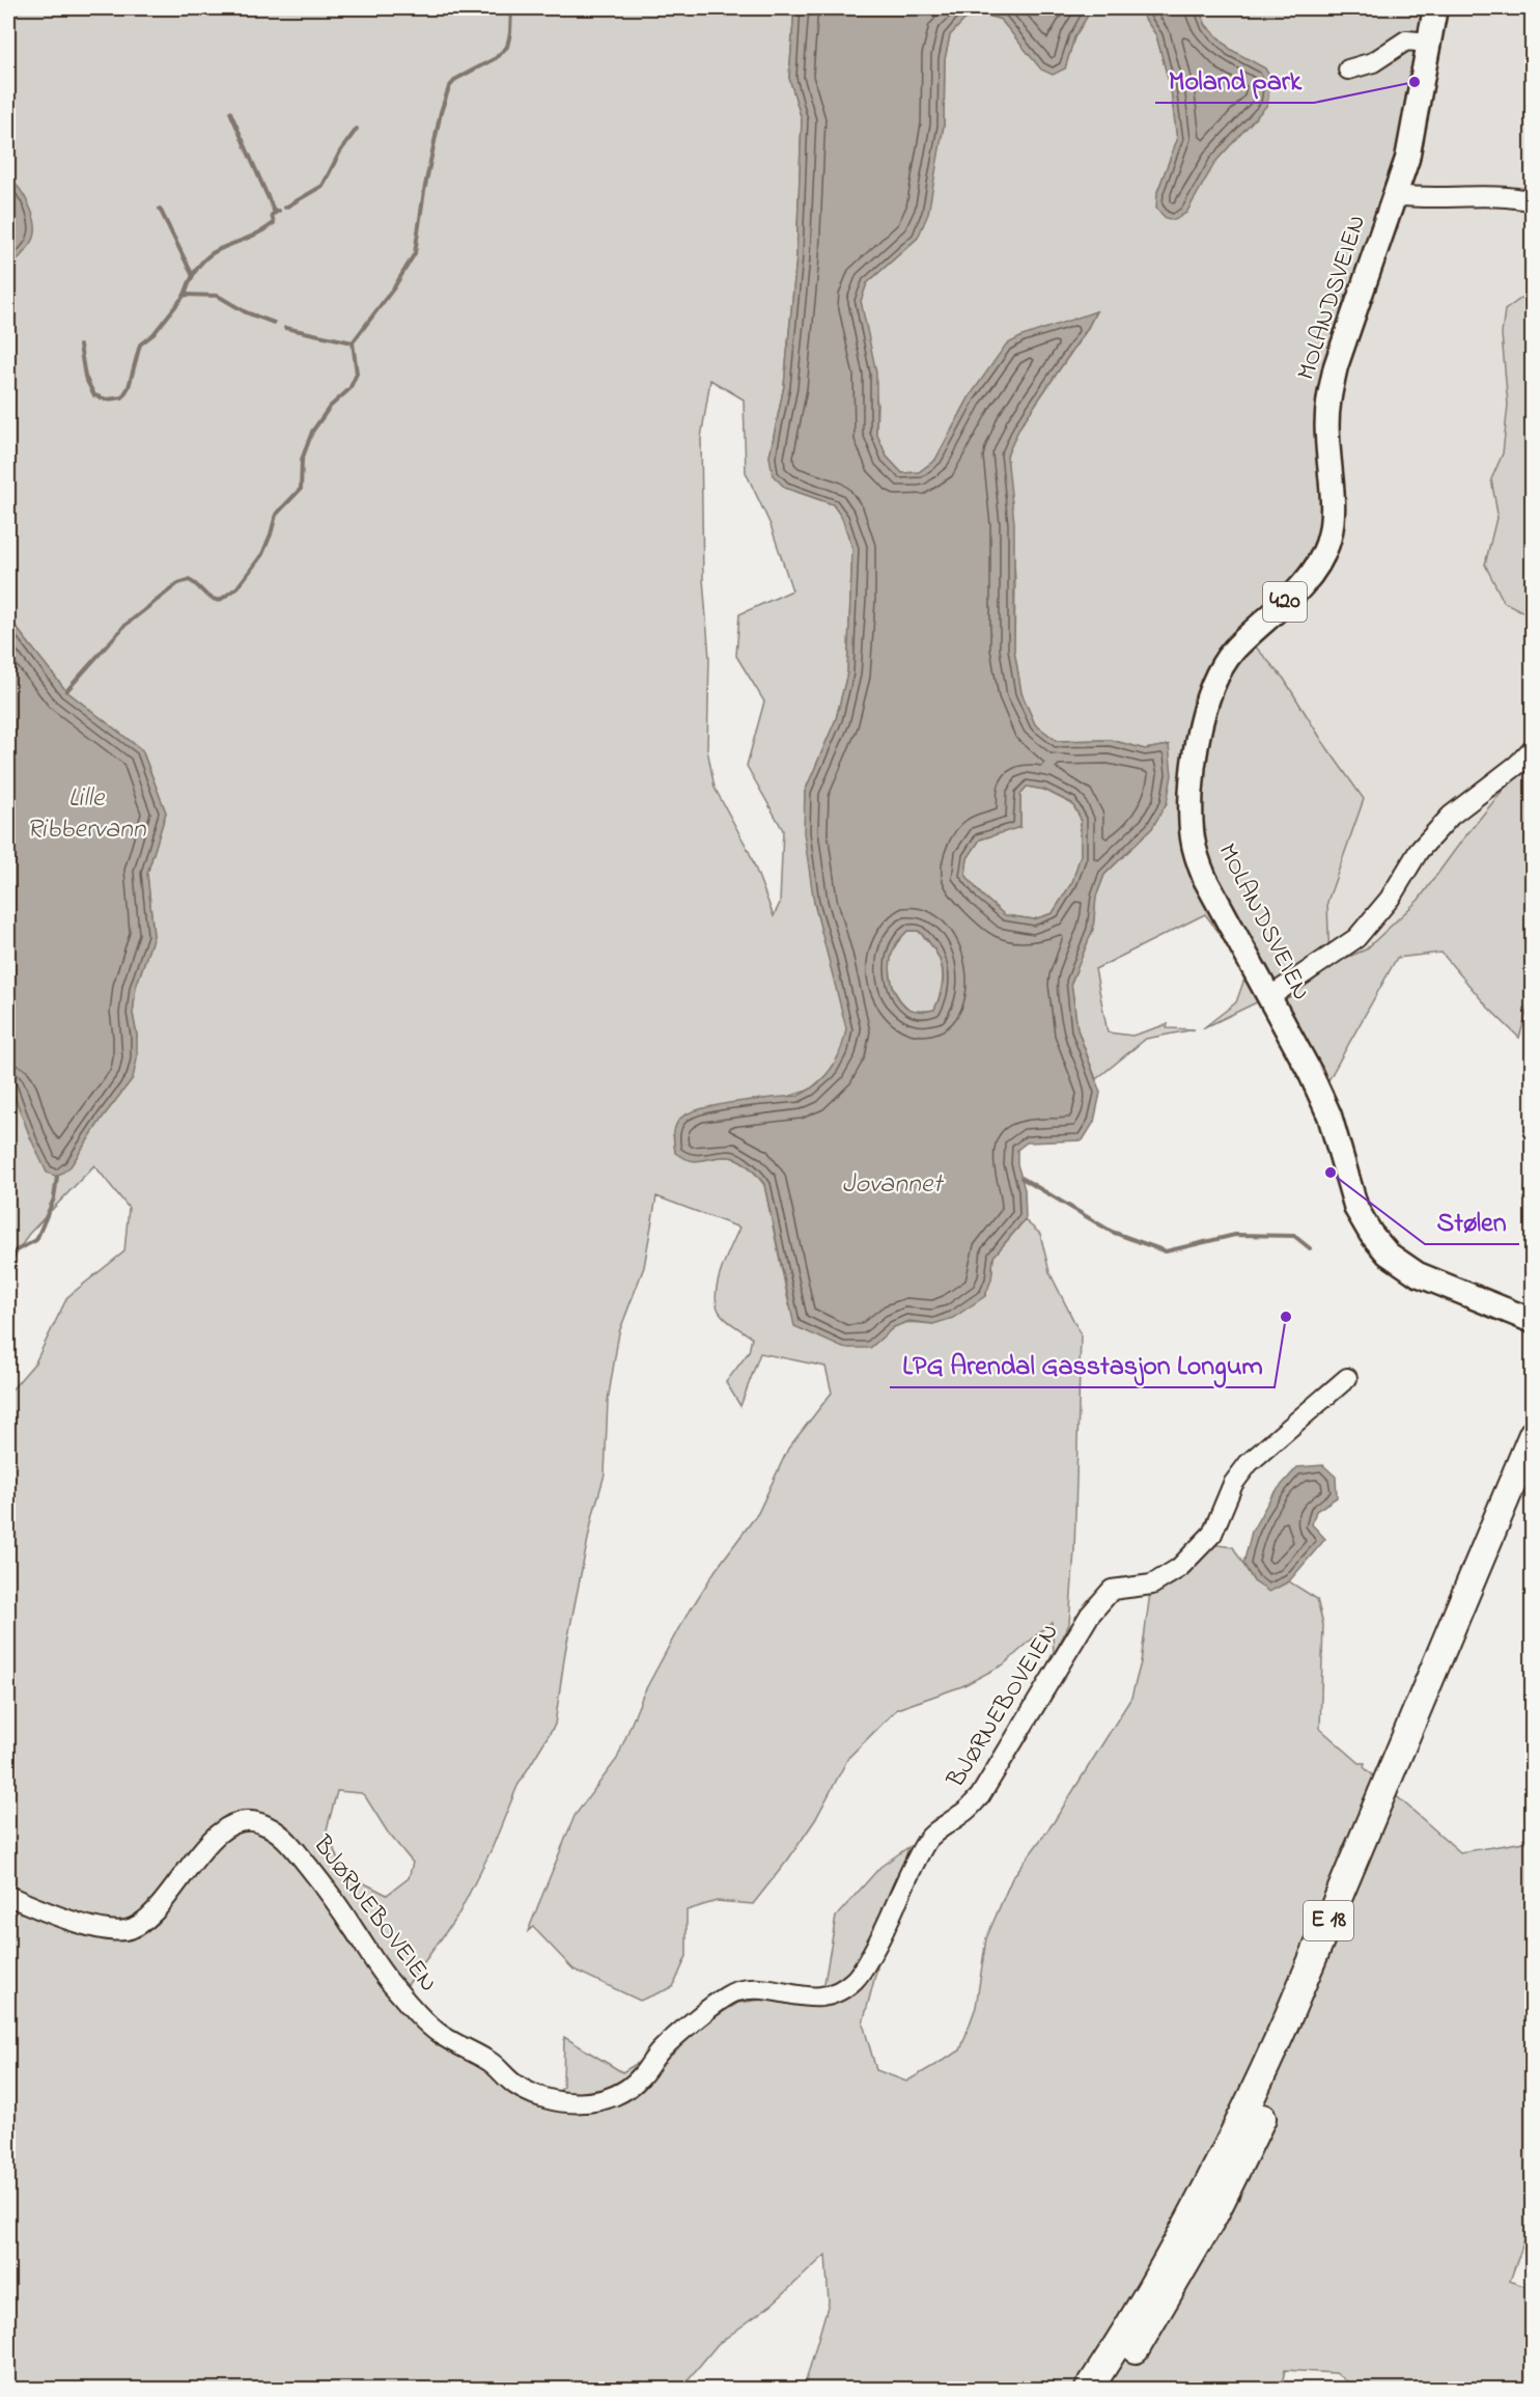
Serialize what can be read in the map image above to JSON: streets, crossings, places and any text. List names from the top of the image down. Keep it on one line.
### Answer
{"streets":{"highway":["E 18"],"main road":["MOLANDSVEIEN","420"],"street":["BJØRNEBOVEIEN"]},"water":["Lille Ribbervann","Jovannet"],"places":["Moland park","Stølen","LPG Arendal Gasstasjon Longum"]}
